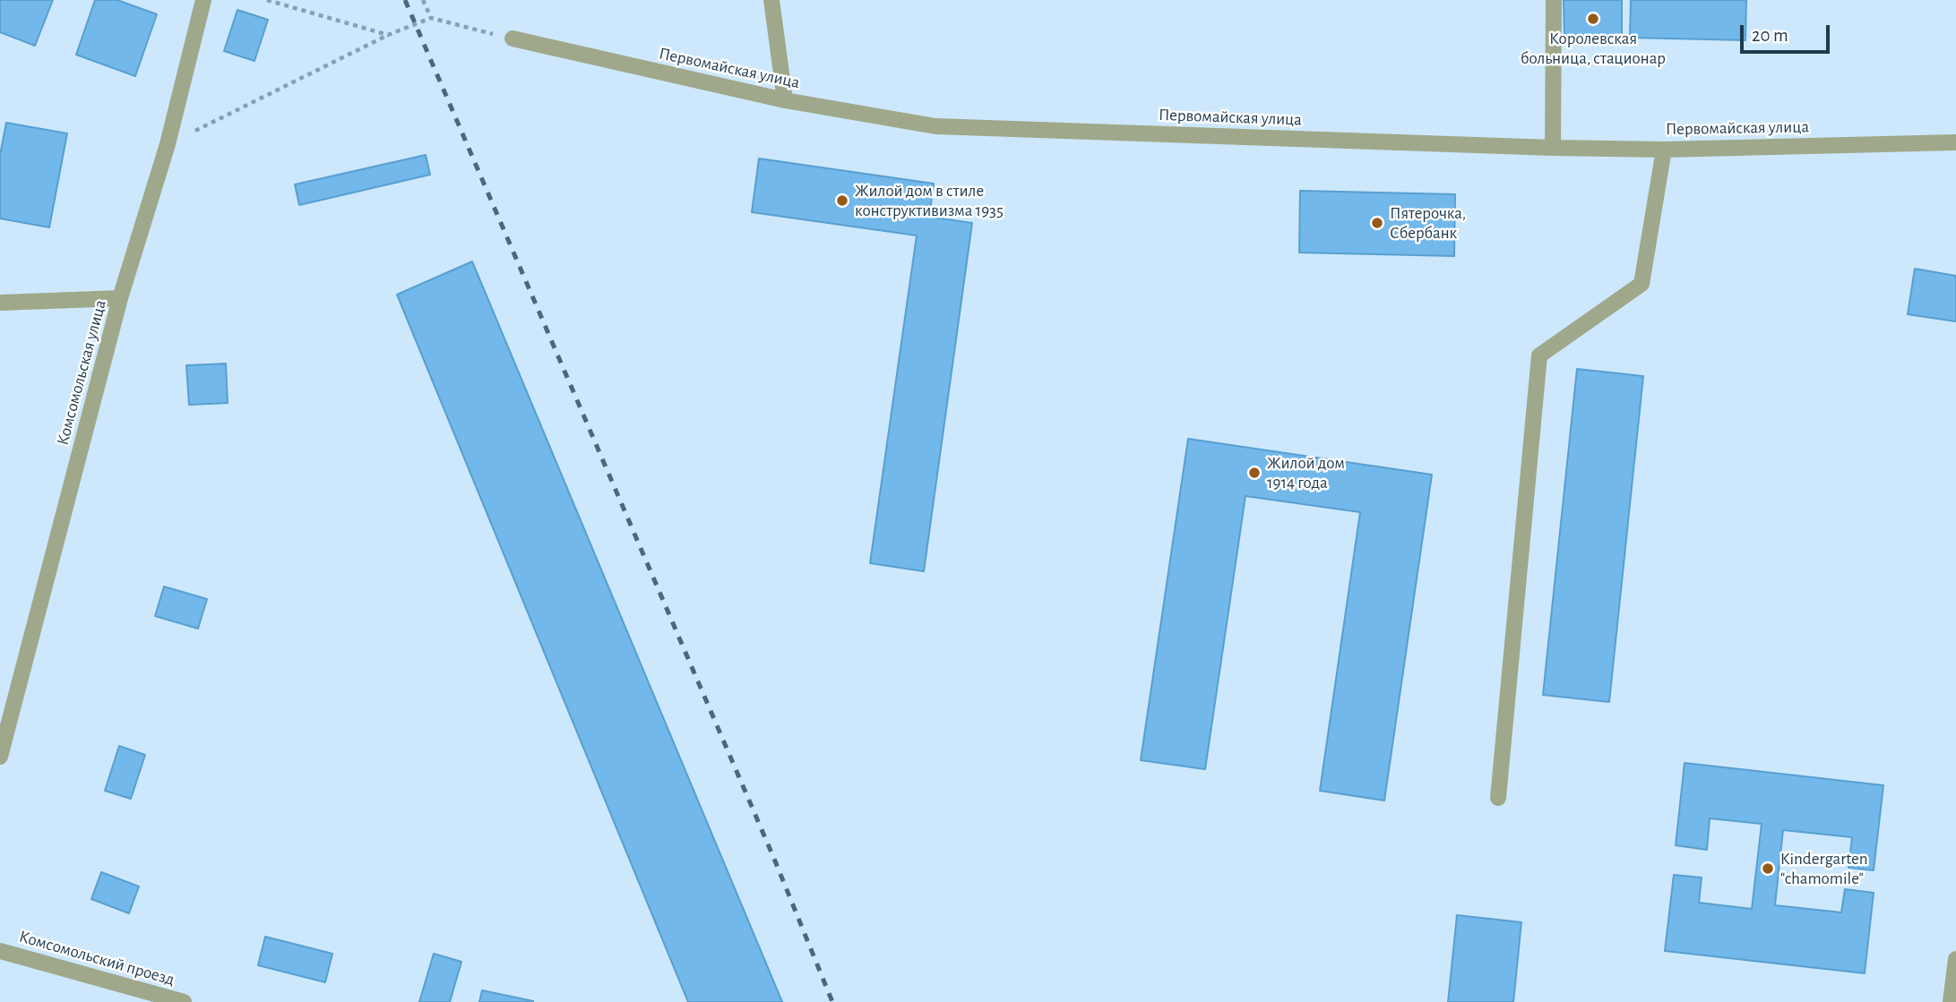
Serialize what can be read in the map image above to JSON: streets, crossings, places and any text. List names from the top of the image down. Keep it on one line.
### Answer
{"streets":{"street":["Первомайская улица","Комсомольская улица","Комсомольский проезд"]},"places":["Королевская больница, стационар","Жилой дом в стиле конструктивизма 1935","Пятерочка, Сбербанк","Жилой дом 1914 года","Kindergarten \"chamomile\""],"scale_bar":"20 m"}
